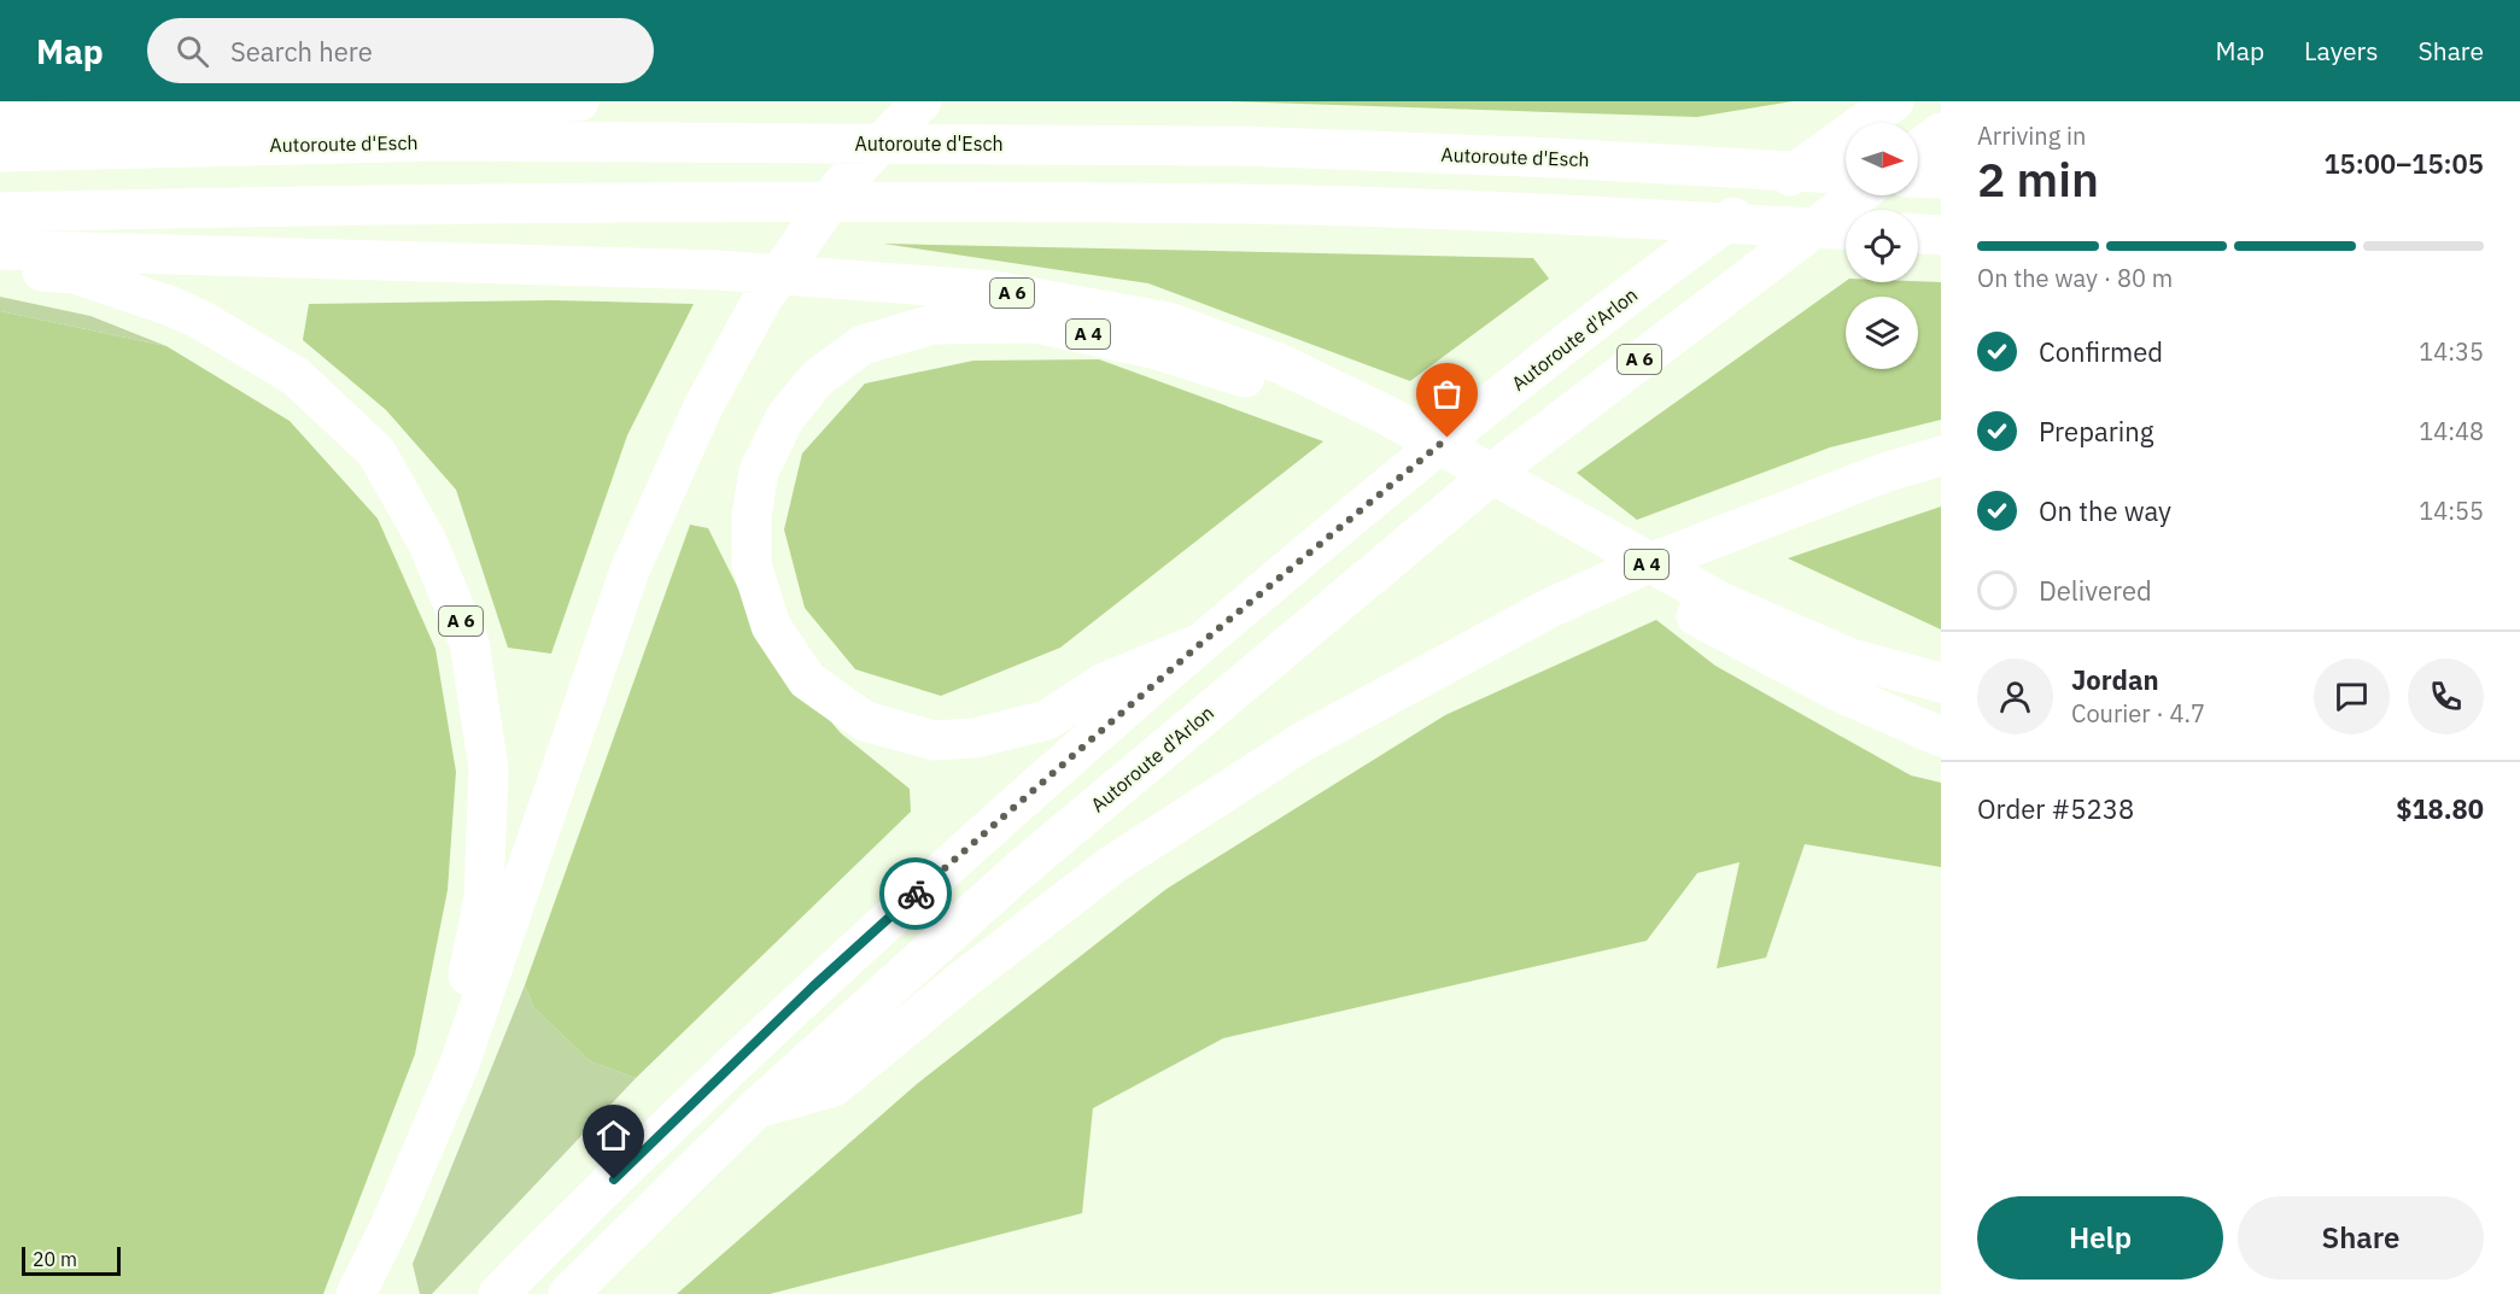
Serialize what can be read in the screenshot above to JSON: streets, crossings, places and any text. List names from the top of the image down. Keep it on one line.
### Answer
{"streets":{"highway":["Autoroute d'Esch","A 6","A 4","Autoroute d'Arlon"]},"crossings":[["A 4","Autoroute d'Arlon"]],"scale_bar":"20 m","north":"right","page":{"header":"Map","search":"Search here","nav":["Map","Layers","Share"],"heading":["2 min","Arriving in","15:00–15:05"],"panel":["Jordan","Courier · 4.7","Order #5238","$18.80"],"bar":"On the way · 80 m","list":[["Confirmed","14:35"],["Preparing","14:48"],["On the way","14:55"],"Delivered"],"buttons":["Help","Share"],"scale":"20 m"}}
